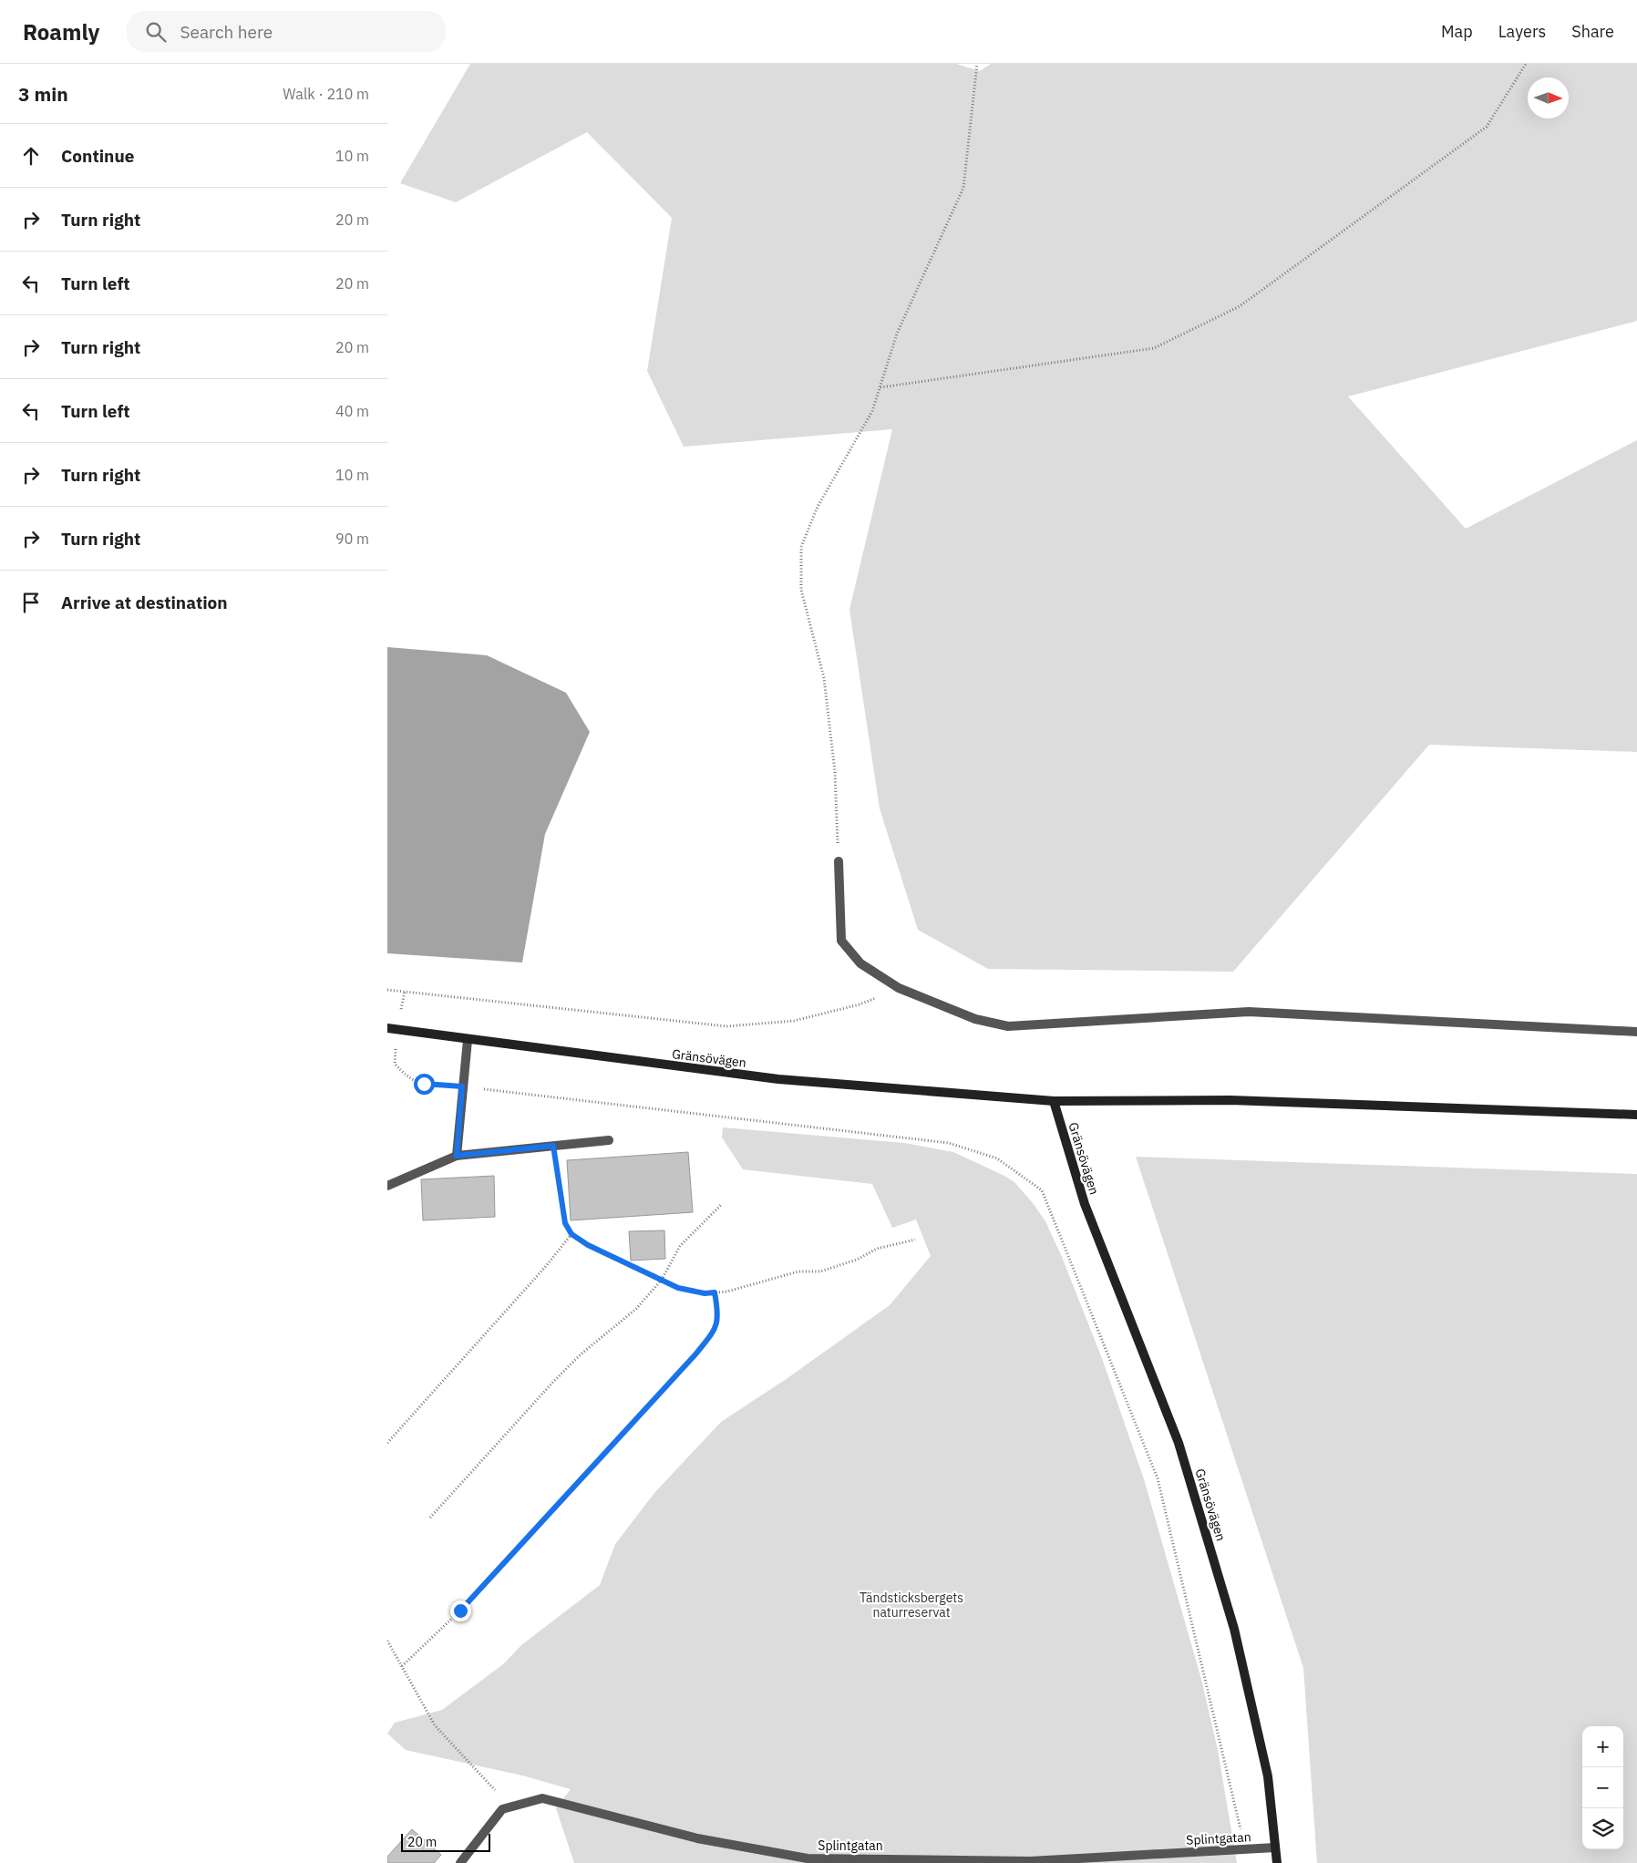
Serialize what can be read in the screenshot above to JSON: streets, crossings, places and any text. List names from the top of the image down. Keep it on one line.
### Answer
{"streets":{"street":["Gränsövägen","Splintgatan"]},"crossings":[["Gränsövägen","Splintgatan"]],"parks":["Tändsticksbergets naturreservat"],"scale_bar":"20 m","north":"right","page":{"header":"Roamly","search":"Search here","nav":["Map","Layers","Share"],"heading":["3 min","Walk · 210 m"],"list":[["Continue","10 m"],["Turn right","20 m"],["Turn left","20 m"],["Turn right","20 m"],["Turn left","40 m"],["Turn right","10 m"],["Turn right","90 m"],"Arrive at destination"],"map_buttons":["+","−"],"scale":"20 m"}}
